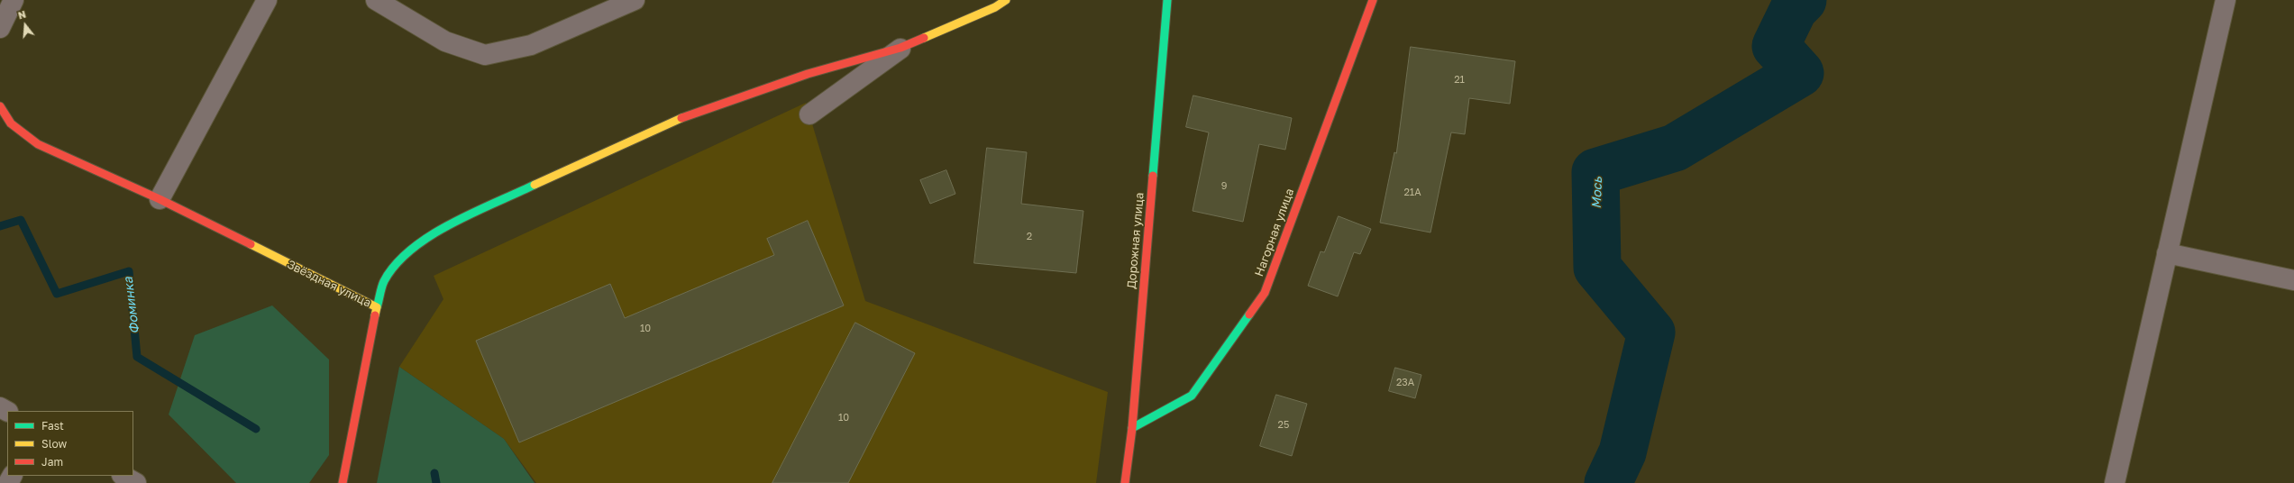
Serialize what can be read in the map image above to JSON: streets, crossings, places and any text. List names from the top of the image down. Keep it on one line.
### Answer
{"streets":{"street":["Нагорная улица","Дорожная улица","Звёздная улица"]},"crossings":[["Нагорная улица","Дорожная улица"]],"water":["Мось","Фоминка"],"house_numbers":["21","9","21А","2","10","23А","10","25"],"legend":["Fast","Slow","Jam"],"north":"top"}
